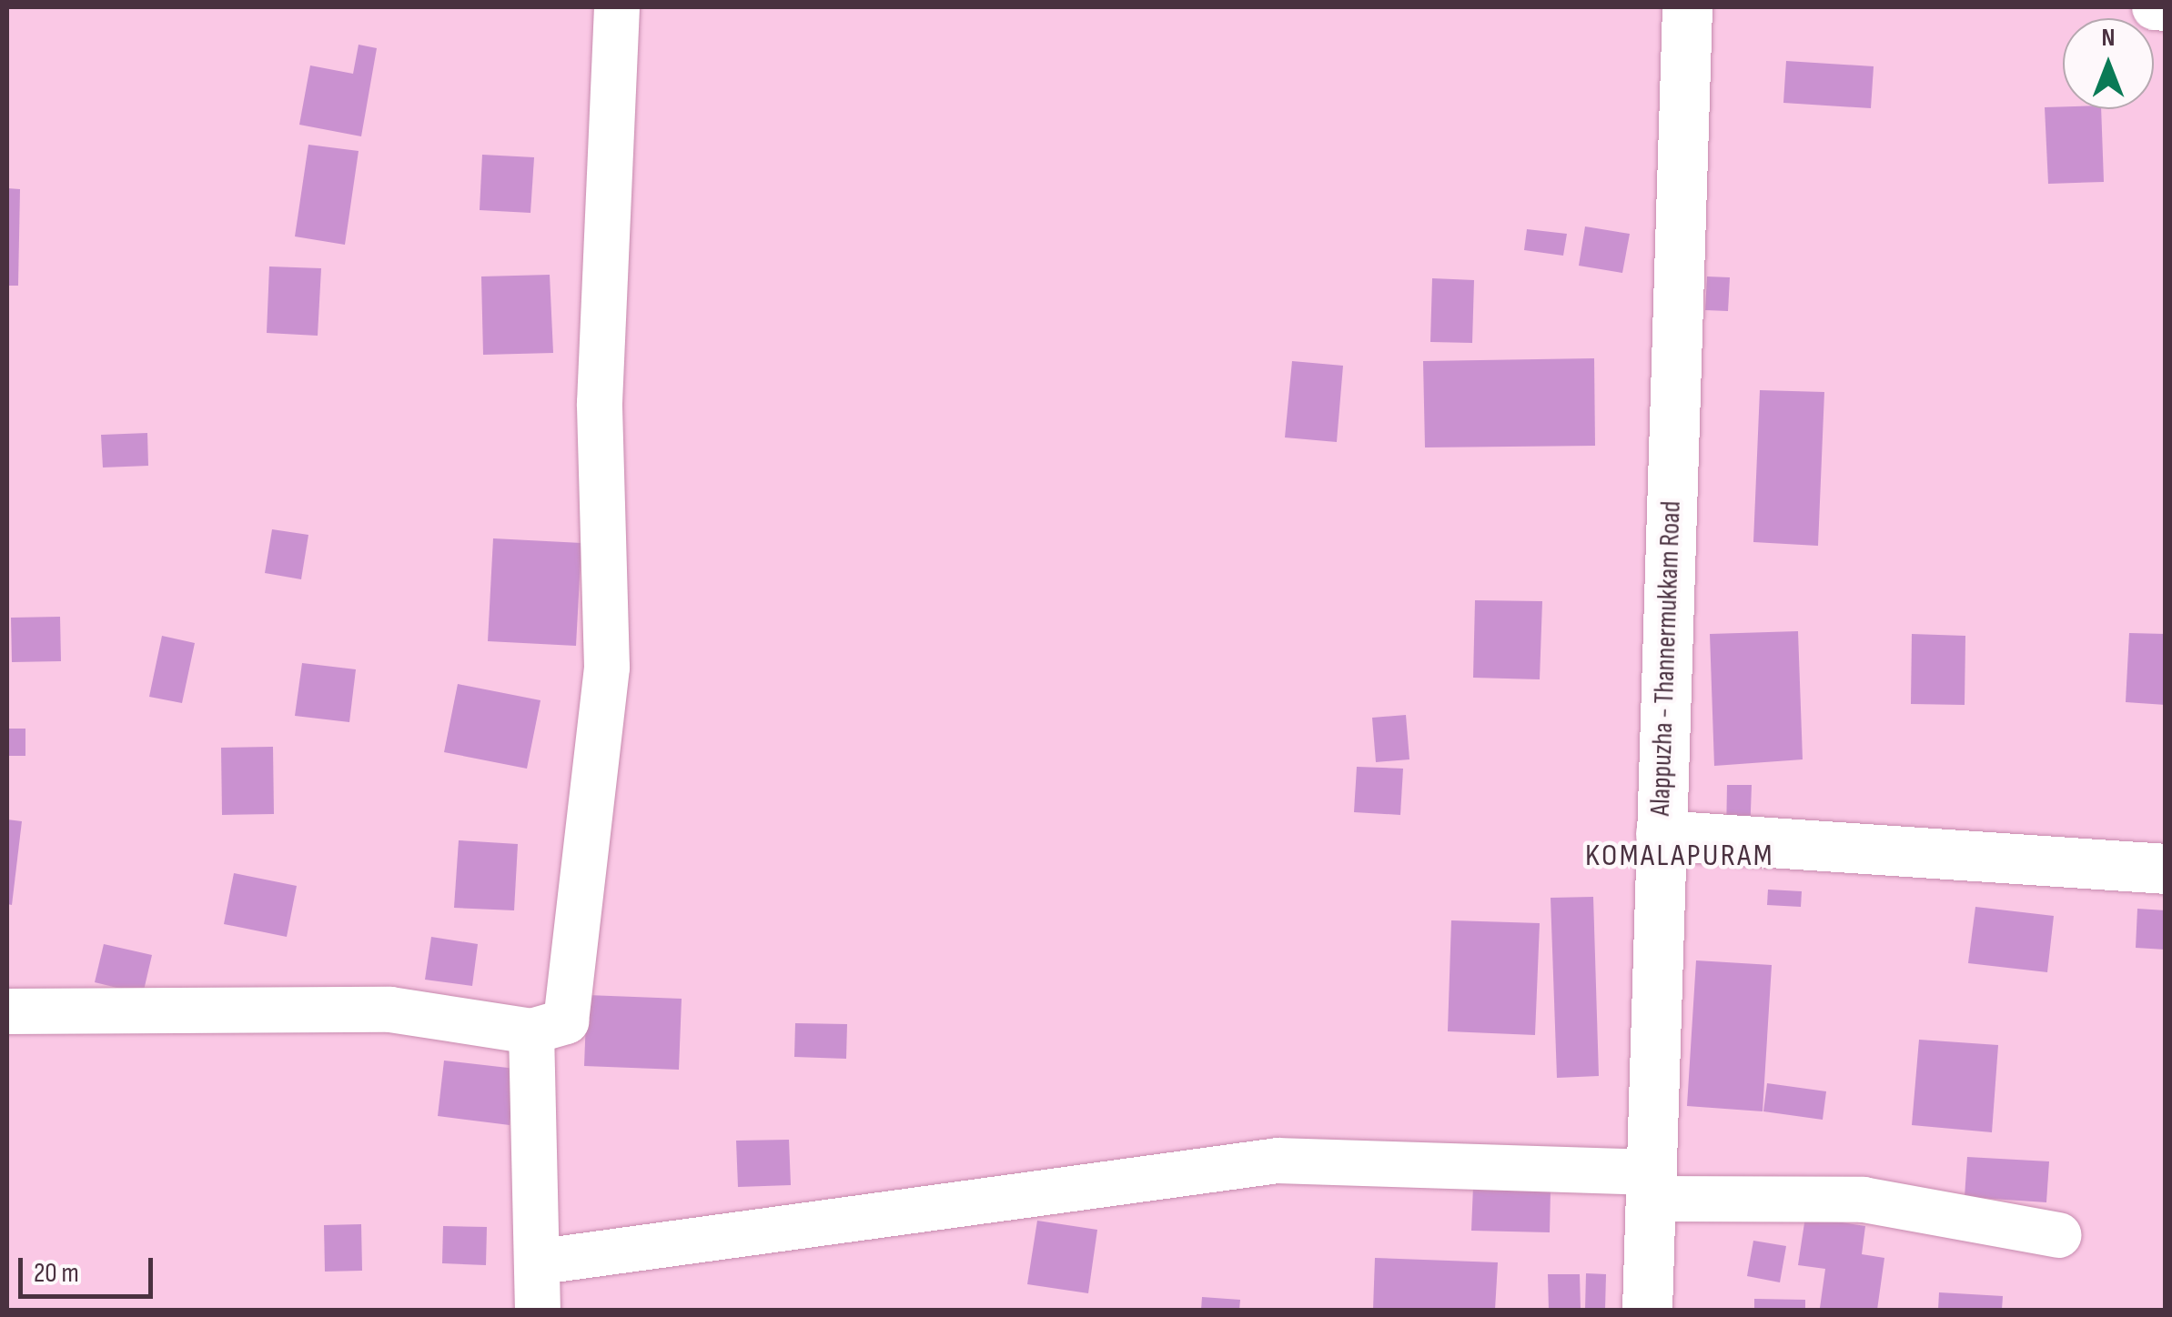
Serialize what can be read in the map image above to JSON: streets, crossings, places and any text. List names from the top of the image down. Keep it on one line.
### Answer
{"streets":{"main road":["Alappuzha - Thannermukkam Road"]},"districts":["KOMALAPURAM"],"scale_bar":"20 m","north":"top"}
